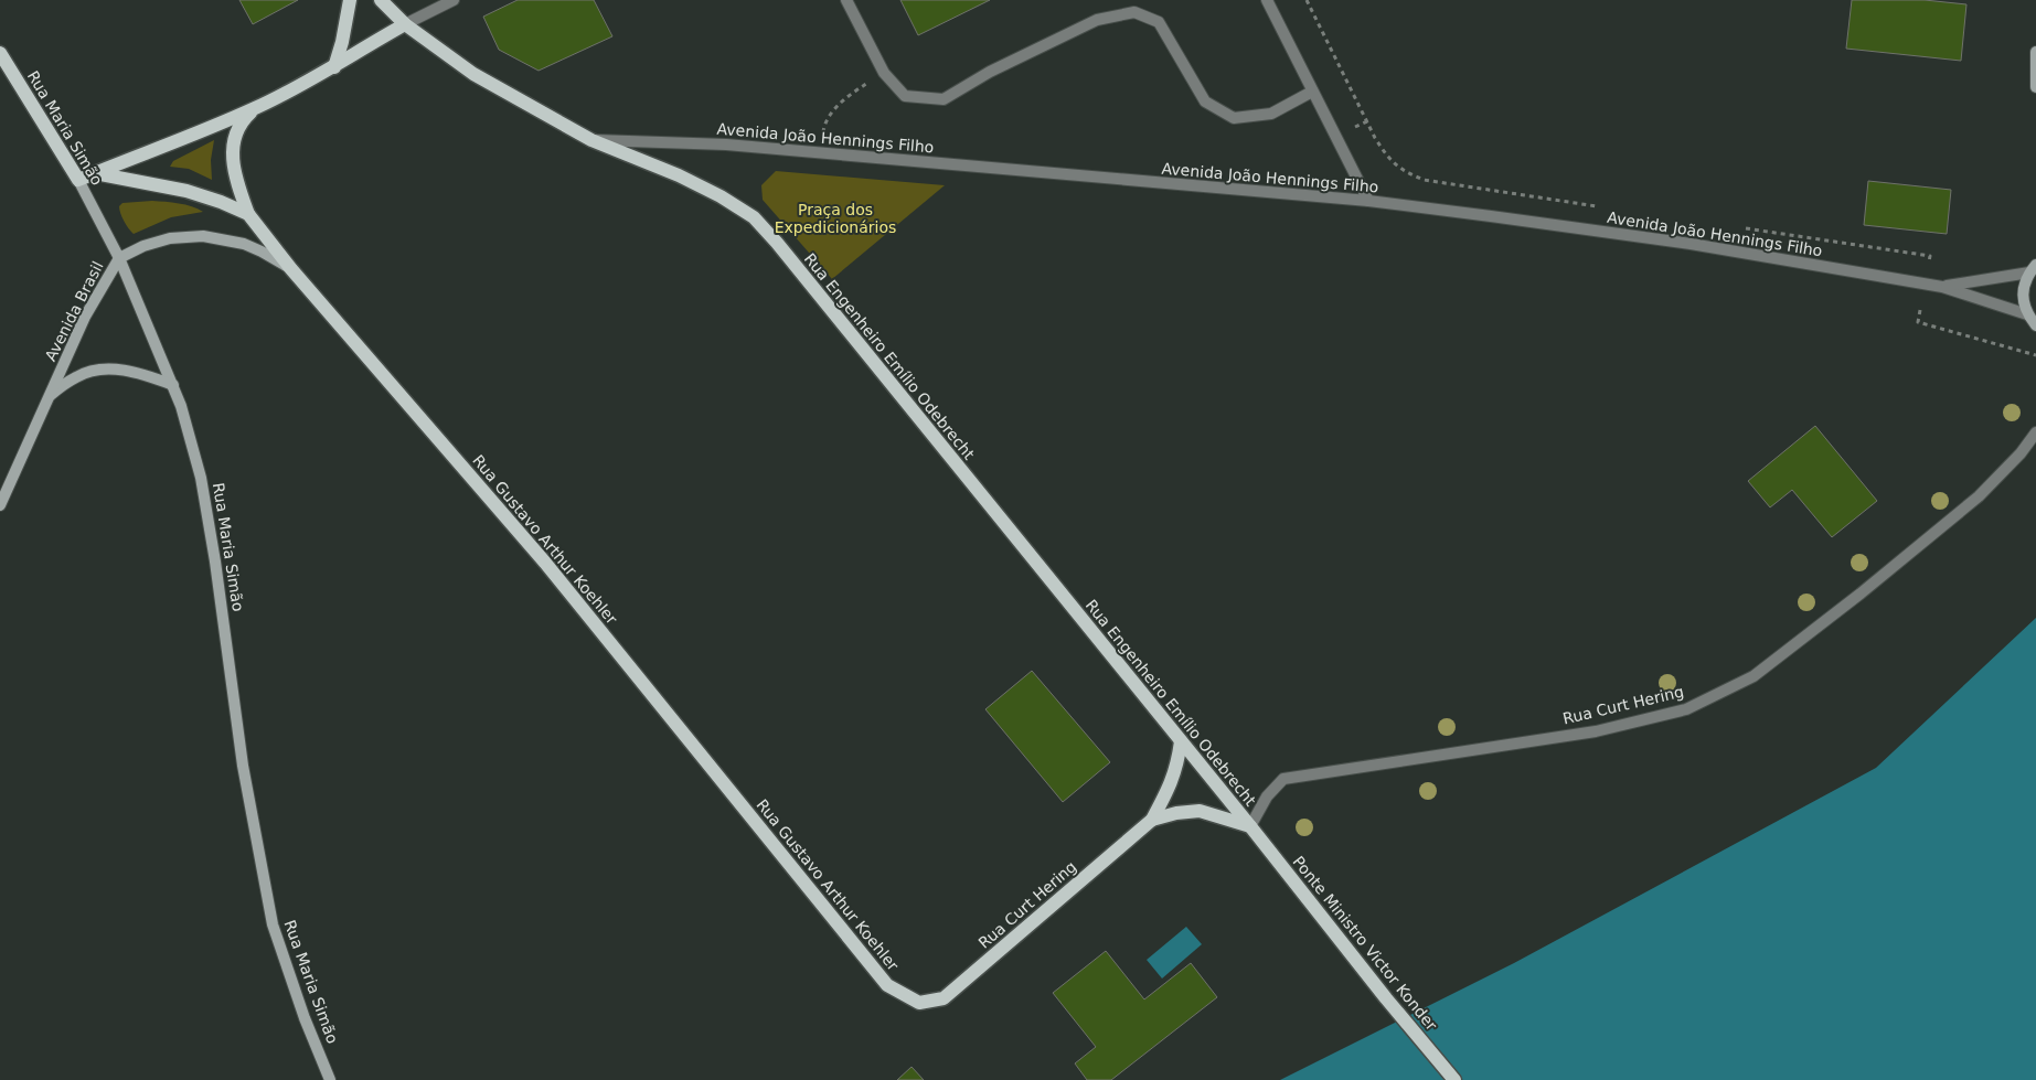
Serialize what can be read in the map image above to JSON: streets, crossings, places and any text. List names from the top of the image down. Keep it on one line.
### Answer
{"streets":{"main road":["Rua Maria Simão","Avenida Brasil","Rua Engenheiro Emílio Odebrecht","Rua Gustavo Arthur Koehler","Rua Curt Hering","Ponte Ministro Victor Konder"],"street":["Avenida João Hennings Filho"]},"crossings":[["Rua Maria Simão","Avenida Brasil"],["Avenida João Hennings Filho","Rua Engenheiro Emílio Odebrecht"],["Avenida Brasil","Rua Gustavo Arthur Koehler"],["Rua Engenheiro Emílio Odebrecht","Rua Curt Hering"],["Rua Engenheiro Emílio Odebrecht","Ponte Ministro Victor Konder"],["Rua Gustavo Arthur Koehler","Rua Curt Hering"],["Rua Curt Hering","Ponte Ministro Victor Konder"]],"parks":["Praça dos Expedicionários"]}
